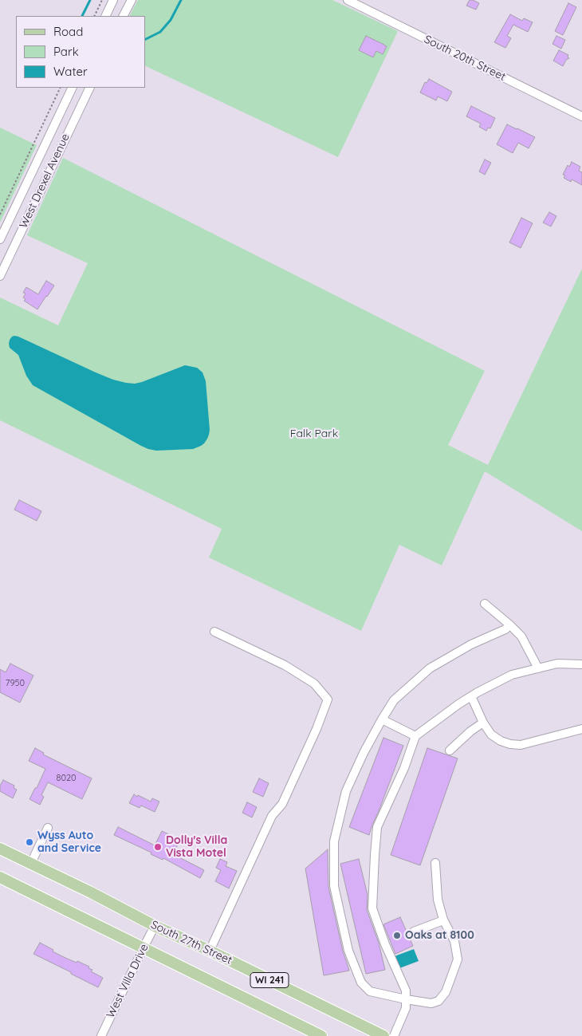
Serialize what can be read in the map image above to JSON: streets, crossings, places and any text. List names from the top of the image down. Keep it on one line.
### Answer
{"streets":{"main road":["South 27th Street","WI 241"],"street":["South 20th Street","West Drexel Avenue","West Villa Drive"]},"crossings":[["South 27th Street","West Villa Drive"],["WI 241","West Villa Drive"]],"parks":["Falk Park"],"places":["Wyss Auto and Service","Dolly's Villa Vista Motel","Oaks at 8100"],"house_numbers":["7950","8020"],"legend":["Road","Park","Water"]}
